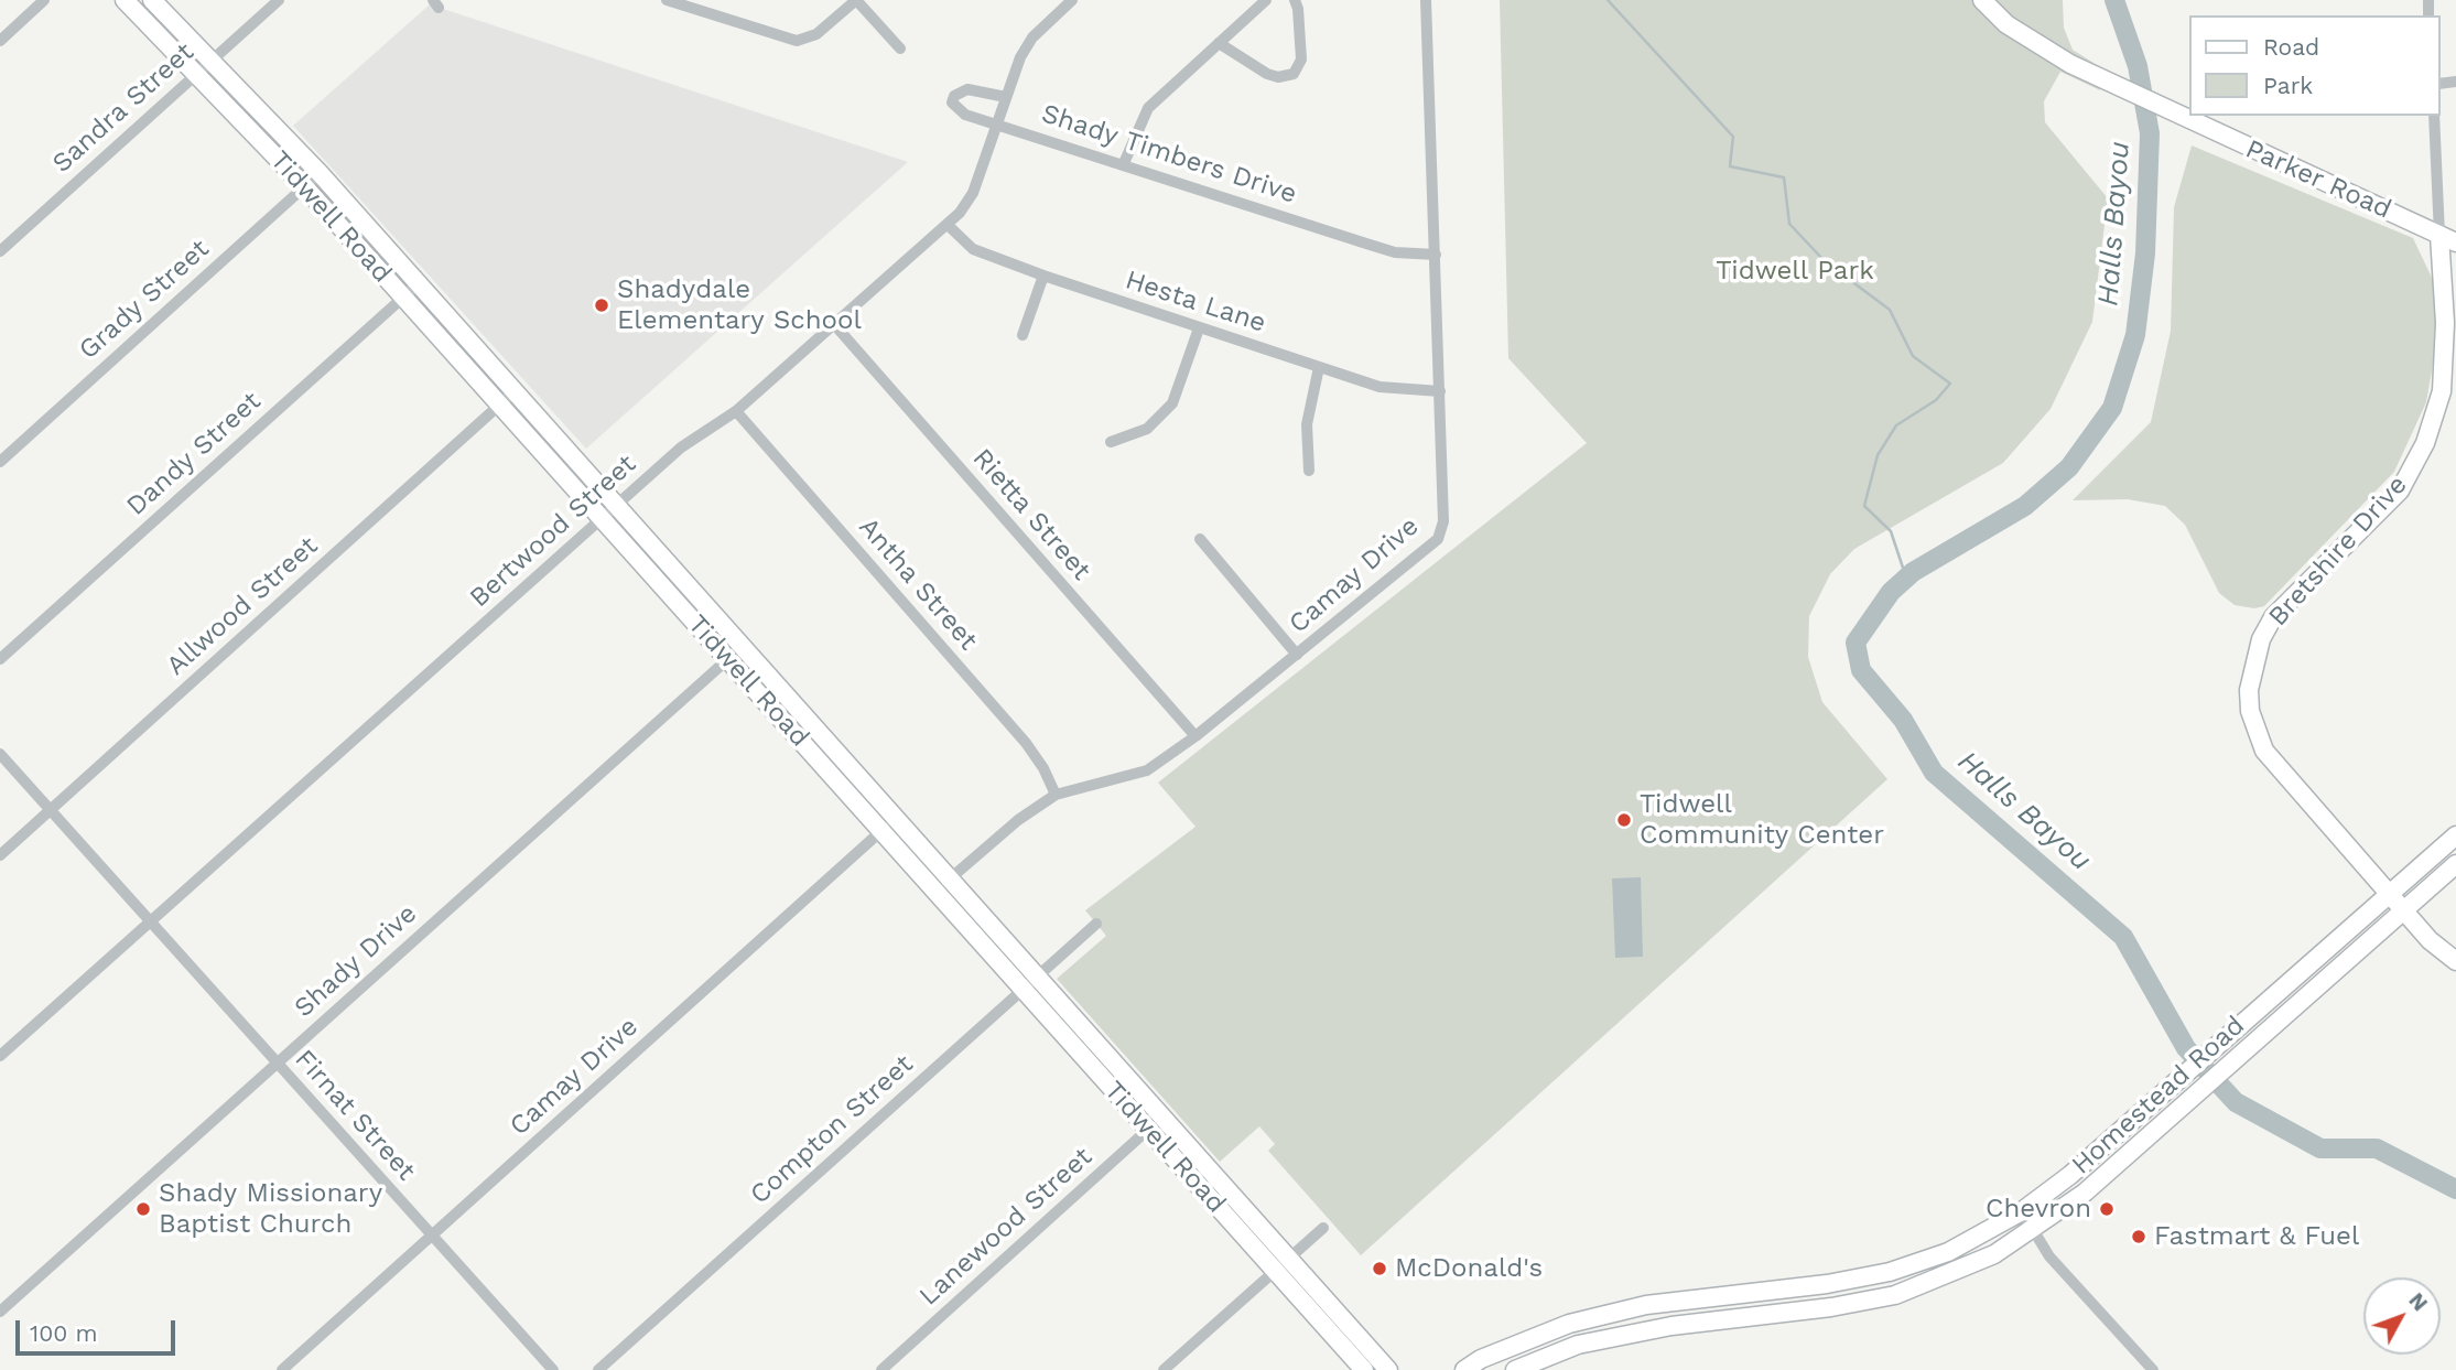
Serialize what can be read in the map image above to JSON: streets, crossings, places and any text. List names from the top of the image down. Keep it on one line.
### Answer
{"streets":{"main road":["Parker Road","Tidwell Road","Bretshire Drive","Homestead Road"],"street":["Sandra Street","Shady Timbers Drive","Grady Street","Hesta Lane","Dandy Street","Rietta Street","Bertwood Street","Camay Drive","Antha Street","Allwood Street","Shady Drive","Firnat Street","Compton Street","Lanewood Street"]},"crossings":[["Sandra Street","Tidwell Road"],["Shady Timbers Drive","Bertwood Street"],["Shady Timbers Drive","Camay Drive"],["Parker Road","Bretshire Drive"],["Tidwell Road","Grady Street"],["Tidwell Road","Dandy Street"],["Tidwell Road","Bertwood Street"],["Tidwell Road","Camay Drive"],["Tidwell Road","Allwood Street"],["Tidwell Road","Shady Drive"],["Tidwell Road","Compton Street"],["Tidwell Road","Lanewood Street"],["Hesta Lane","Bertwood Street"],["Hesta Lane","Camay Drive"],["Rietta Street","Bertwood Street"],["Rietta Street","Camay Drive"],["Bertwood Street","Antha Street"],["Bertwood Street","Firnat Street"],["Bretshire Drive","Homestead Road"],["Camay Drive","Antha Street"],["Camay Drive","Firnat Street"],["Allwood Street","Firnat Street"],["Shady Drive","Firnat Street"]],"water":["Halls Bayou"],"parks":["Tidwell Park"],"places":["Shadydale Elementary School","Tidwell Community Center","Shady Missionary Baptist Church","Chevron","Fastmart & Fuel","McDonald's"],"legend":["Road","Park"],"scale_bar":"100 m","north":"top right"}
